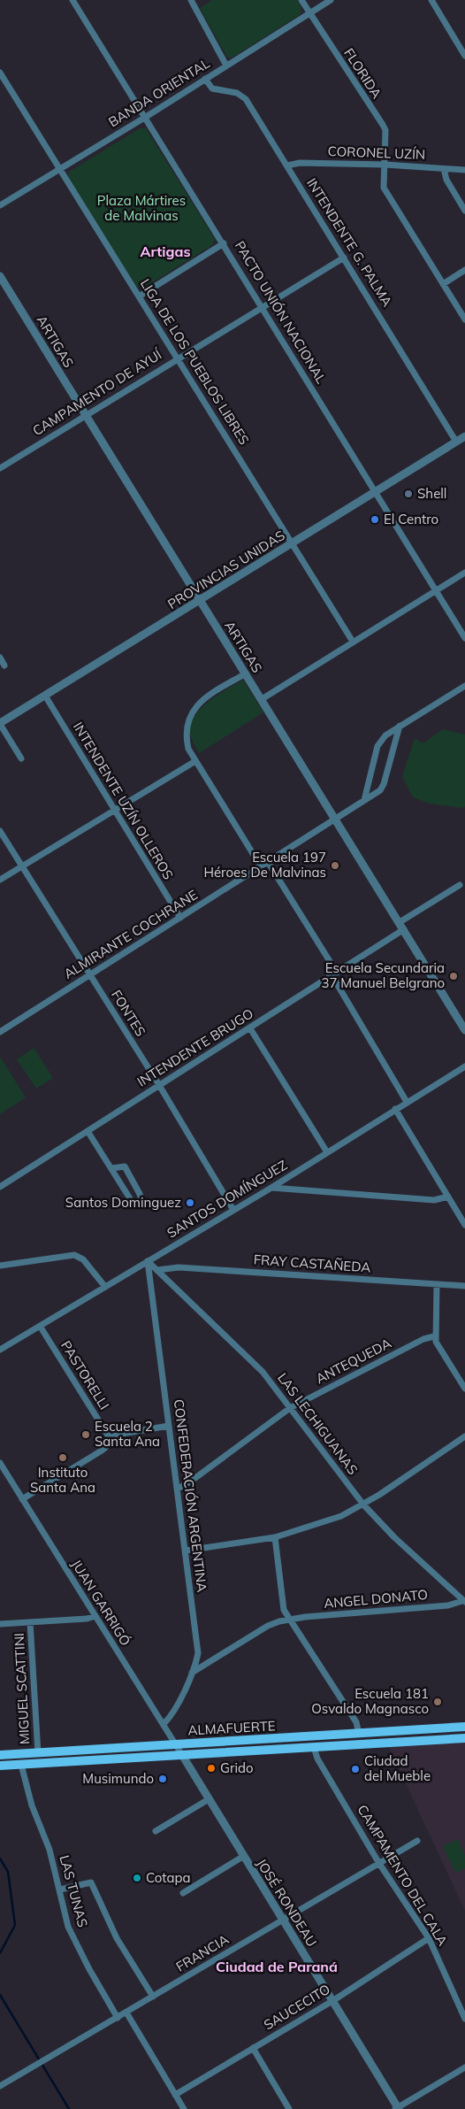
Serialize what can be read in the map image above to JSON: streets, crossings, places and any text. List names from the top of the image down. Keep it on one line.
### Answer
{"streets":{"main road":["ALMAFUERTE"],"street":["FLORIDA","BANDA ORIENTAL","CORONEL UZÍN","INTENDENTE G. PALMA","PACTO UNIÓN NACIONAL","ARTIGAS","LIGA DE LOS PUEBLOS LIBRES","CAMPAMENTO DE AYUÍ","PROVINCIAS UNIDAS","INTENDENTE UZÍN OLLEROS","ALMIRANTE COCHRANE","FONTES","INTENDENTE BRUGO","SANTOS DOMÍNGUEZ","FRAY CASTAÑEDA","ANTEQUEDA","PASTORELLI","LAS LECHIGUANAS","CONFEDERACIÓN ARGENTINA","ANGEL DONATO","JUAN GARRIGÓ","MIGUEL SCATTINI","CAMPAMENTO DEL CALA","LAS TUNAS","JOSÉ RONDEAU","FRANCIA","SAUCECITO"]},"crossings":[["FLORIDA","BANDA ORIENTAL"],["FLORIDA","CORONEL UZÍN"],["BANDA ORIENTAL","INTENDENTE G. PALMA"],["BANDA ORIENTAL","PACTO UNIÓN NACIONAL"],["BANDA ORIENTAL","LIGA DE LOS PUEBLOS LIBRES"],["CORONEL UZÍN","INTENDENTE G. PALMA"],["INTENDENTE G. PALMA","CAMPAMENTO DE AYUÍ"],["INTENDENTE G. PALMA","PROVINCIAS UNIDAS"],["PACTO UNIÓN NACIONAL","CAMPAMENTO DE AYUÍ"],["PACTO UNIÓN NACIONAL","PROVINCIAS UNIDAS"],["ARTIGAS","CAMPAMENTO DE AYUÍ"],["ARTIGAS","PROVINCIAS UNIDAS"],["ARTIGAS","ALMIRANTE COCHRANE"],["ARTIGAS","INTENDENTE BRUGO"],["LIGA DE LOS PUEBLOS LIBRES","CAMPAMENTO DE AYUÍ"],["LIGA DE LOS PUEBLOS LIBRES","PROVINCIAS UNIDAS"],["PROVINCIAS UNIDAS","INTENDENTE UZÍN OLLEROS"],["INTENDENTE UZÍN OLLEROS","ALMIRANTE COCHRANE"],["ALMIRANTE COCHRANE","FONTES"],["FONTES","INTENDENTE BRUGO"],["FONTES","SANTOS DOMÍNGUEZ"],["SANTOS DOMÍNGUEZ","PASTORELLI"],["SANTOS DOMÍNGUEZ","LAS LECHIGUANAS"],["SANTOS DOMÍNGUEZ","CONFEDERACIÓN ARGENTINA"],["FRAY CASTAÑEDA","LAS LECHIGUANAS"],["ANTEQUEDA","LAS LECHIGUANAS"],["ANTEQUEDA","CONFEDERACIÓN ARGENTINA"],["LAS LECHIGUANAS","CONFEDERACIÓN ARGENTINA"],["LAS LECHIGUANAS","ANGEL DONATO"],["CONFEDERACIÓN ARGENTINA","ANGEL DONATO"],["CONFEDERACIÓN ARGENTINA","JUAN GARRIGÓ"],["JUAN GARRIGÓ","ALMAFUERTE"],["JUAN GARRIGÓ","JOSÉ RONDEAU"],["MIGUEL SCATTINI","ALMAFUERTE"],["ALMAFUERTE","CAMPAMENTO DEL CALA"],["ALMAFUERTE","LAS TUNAS"],["ALMAFUERTE","JOSÉ RONDEAU"],["CAMPAMENTO DEL CALA","FRANCIA"],["CAMPAMENTO DEL CALA","SAUCECITO"],["LAS TUNAS","FRANCIA"],["JOSÉ RONDEAU","FRANCIA"],["JOSÉ RONDEAU","SAUCECITO"]],"districts":["Artigas","Ciudad de Paraná"],"parks":["Plaza Mártires de Malvinas"],"places":["Shell","El Centro","Escuela 197 Héroes De Malvinas","Escuela Secundaria 37 Manuel Belgrano","Santos Dominguez","Escuela 2 Santa Ana","Instituto Santa Ana","Escuela 181 Osvaldo Magnasco","Grido","Ciudad del Mueble","Musimundo","Cotapa"]}
